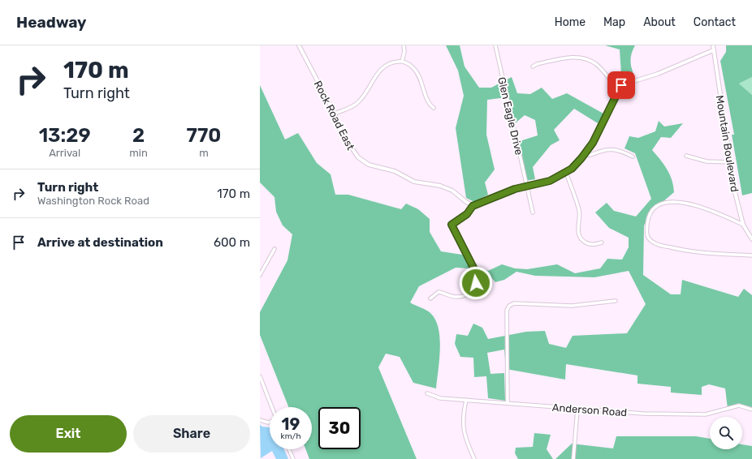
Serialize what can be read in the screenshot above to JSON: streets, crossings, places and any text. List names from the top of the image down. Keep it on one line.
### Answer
{"streets":{"street":["Rock Road East","Glen Eagle Drive","Mountain Boulevard","Anderson Road"]},"page":{"header":"Headway","nav":["Home","Map","About","Contact"],"turn":["170 m","Turn right"],"eta":["13:29","Arrival","2","min","770","m"],"list":[{"name":"Turn right","note":"Washington Rock Road","value":"170 m"},{"name":"Arrive at destination","value":"600 m"}],"speed":"19 km/h","limit":"30","buttons":["Exit","Share"]}}
